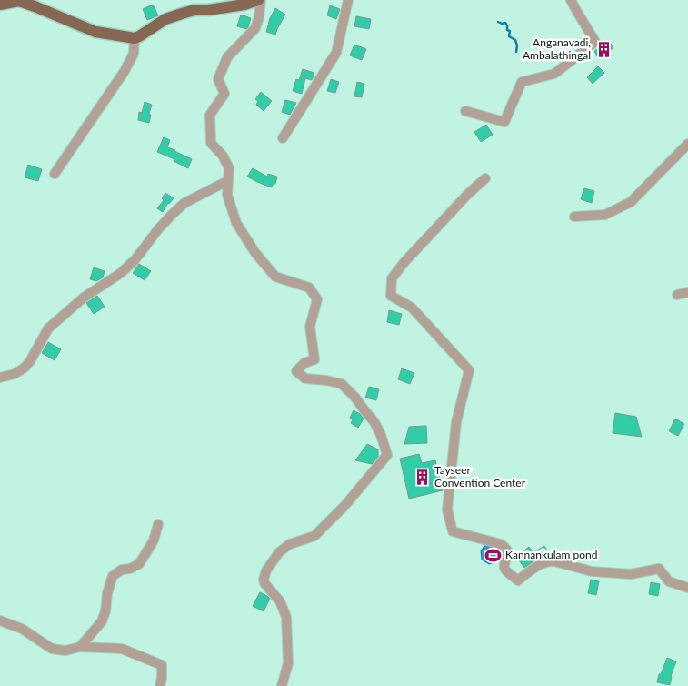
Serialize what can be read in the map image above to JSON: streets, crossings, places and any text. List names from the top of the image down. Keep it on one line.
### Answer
{"places":{"building":["Anganavadi, Ambalathingal","Tayseer Convention Center"],"sports":["Kannankulam pond"]}}
